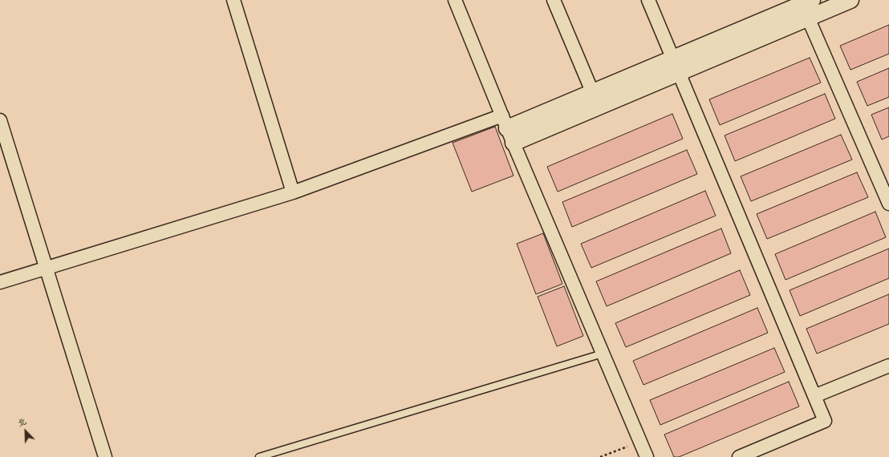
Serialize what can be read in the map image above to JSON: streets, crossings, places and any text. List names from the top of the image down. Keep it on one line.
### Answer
{"north":"top left"}
